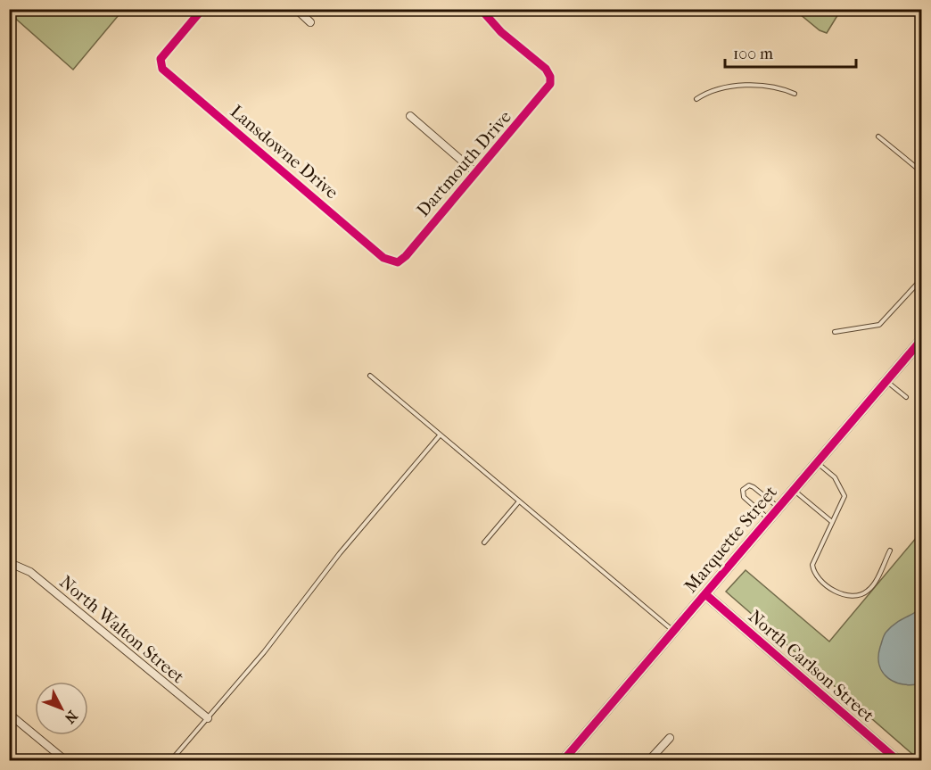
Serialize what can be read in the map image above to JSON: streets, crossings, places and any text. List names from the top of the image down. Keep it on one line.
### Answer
{"streets":{"street":["Lansdowne Drive","Dartmouth Drive","Marquette Street","North Walton Street","North Carlson Street"]},"crossings":[["Lansdowne Drive","Dartmouth Drive"],["Marquette Street","North Carlson Street"]],"scale_bar":"100 m","north":"bottom right"}
